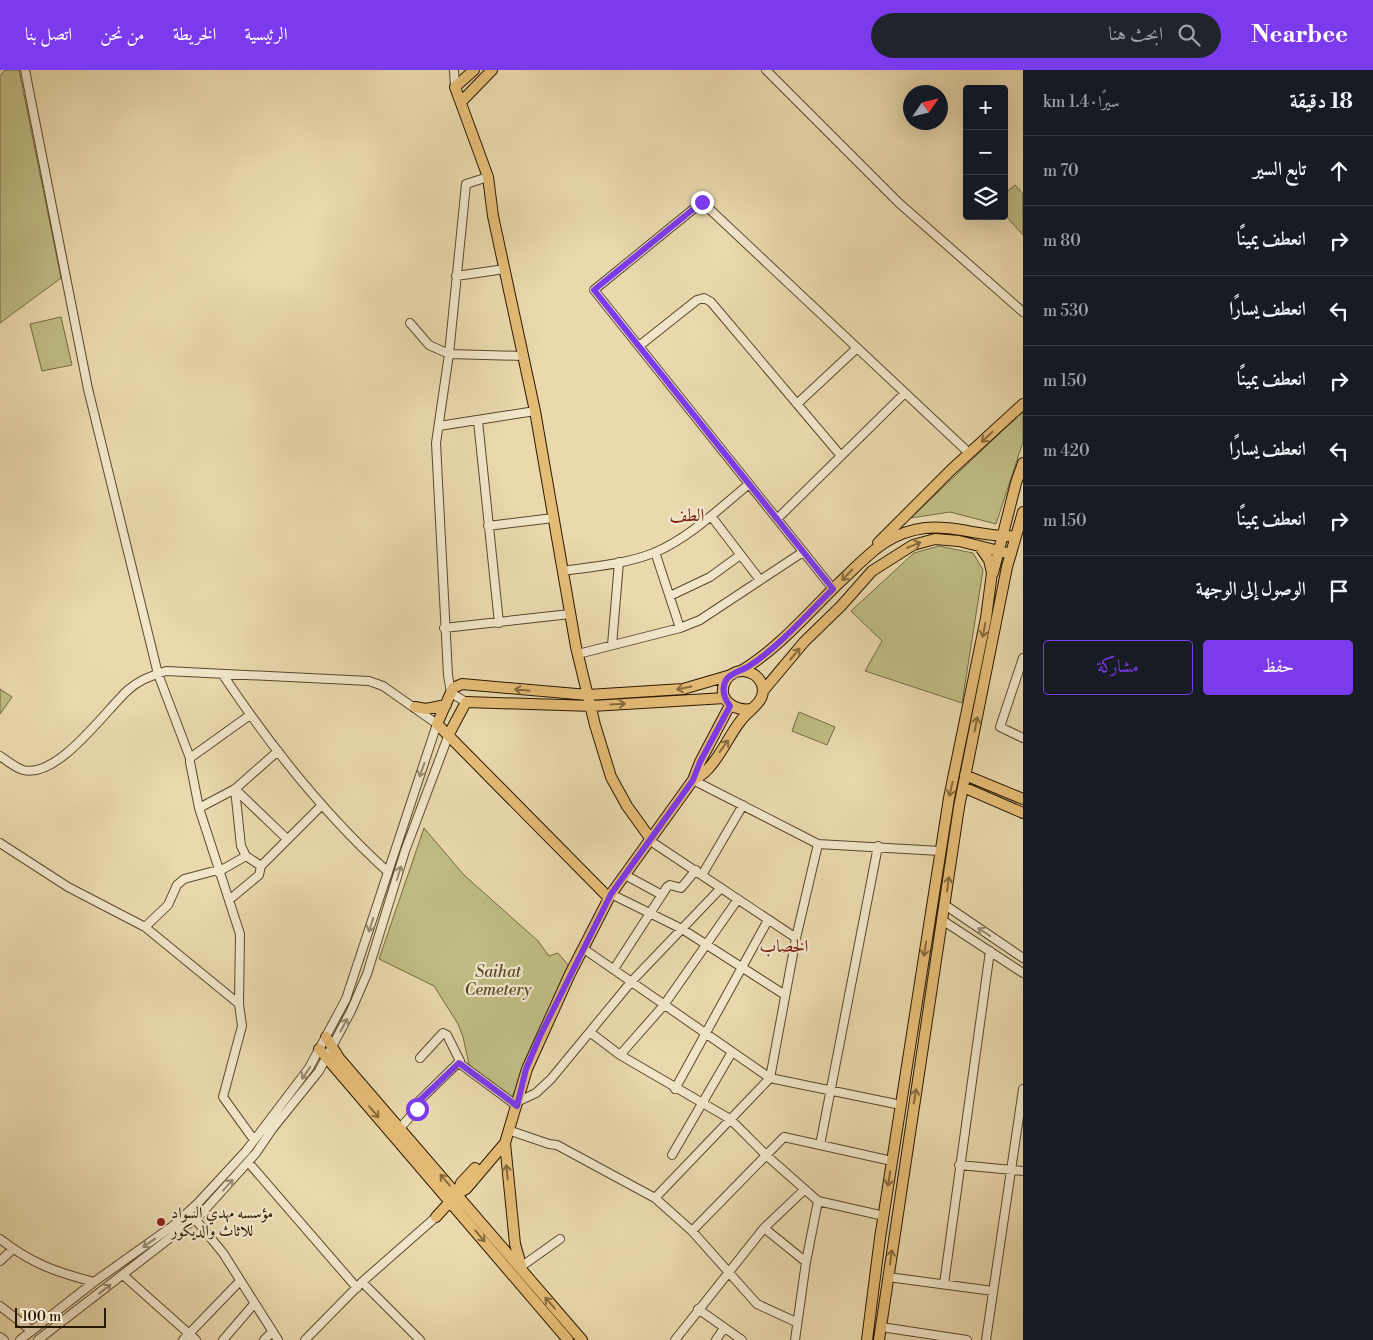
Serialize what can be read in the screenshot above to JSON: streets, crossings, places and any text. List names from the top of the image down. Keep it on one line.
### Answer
{"districts":["الطف","الخصاب"],"parks":["Saihat Cemetery"],"places":["مؤسسه مهدي السواد للاثاث والديكور"],"scale_bar":"100 m","north":"top right","page":{"header":"Nearbee","search":"ابحث هنا","nav":["الرئيسية","الخريطة","من نحن","اتصل بنا"],"heading":["18 دقيقة","سيرًا · 1.4 km"],"map_buttons":["+","−"],"list":[["تابع السير","70 m"],["انعطف يمينًا","80 m"],["انعطف يسارًا","530 m"],["انعطف يمينًا","150 m"],["انعطف يسارًا","420 m"],["انعطف يمينًا","150 m"],"الوصول إلى الوجهة"],"buttons":["حفظ","مشاركة"],"scale":"100 m"}}
